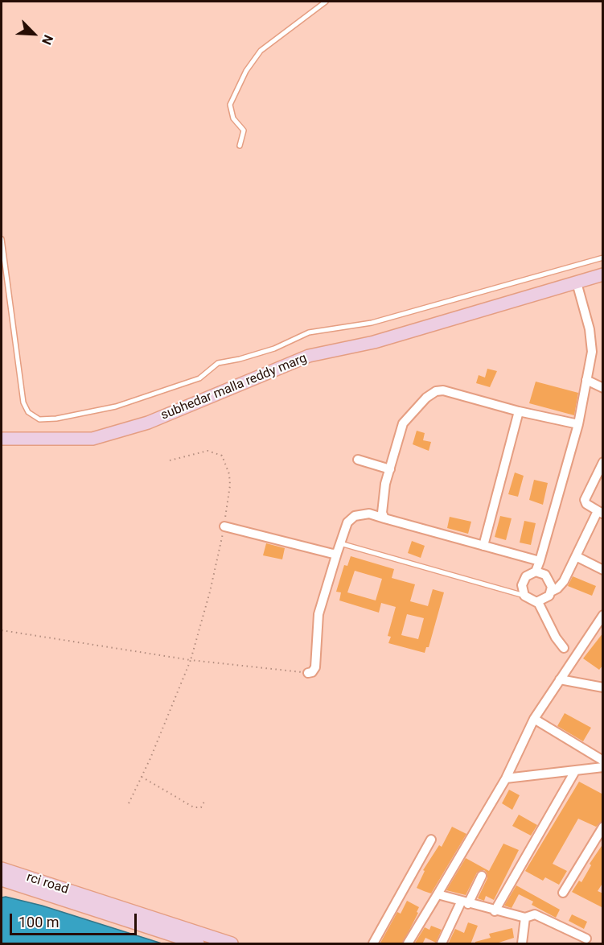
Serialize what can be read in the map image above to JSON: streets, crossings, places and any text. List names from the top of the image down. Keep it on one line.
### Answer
{"streets":{"main road":["subhedar malla reddy marg","rci road"]},"scale_bar":"100 m","north":"bottom right"}
